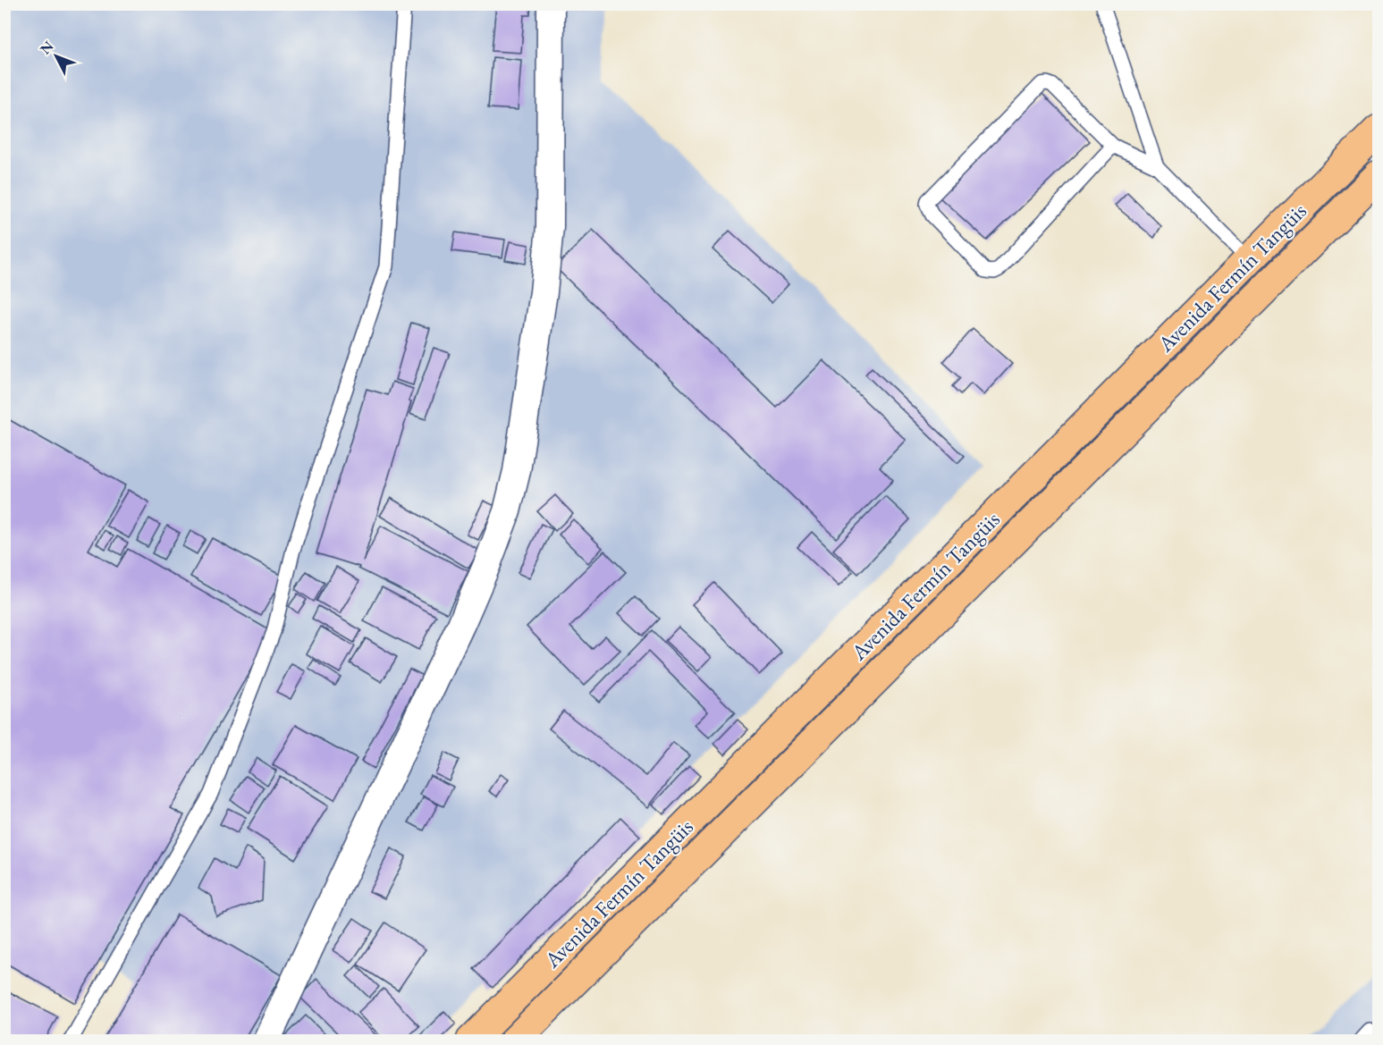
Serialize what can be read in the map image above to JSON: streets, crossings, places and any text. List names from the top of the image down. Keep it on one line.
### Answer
{"streets":{"main road":["Avenida Fermín Tangüis"]},"north":"top left"}
